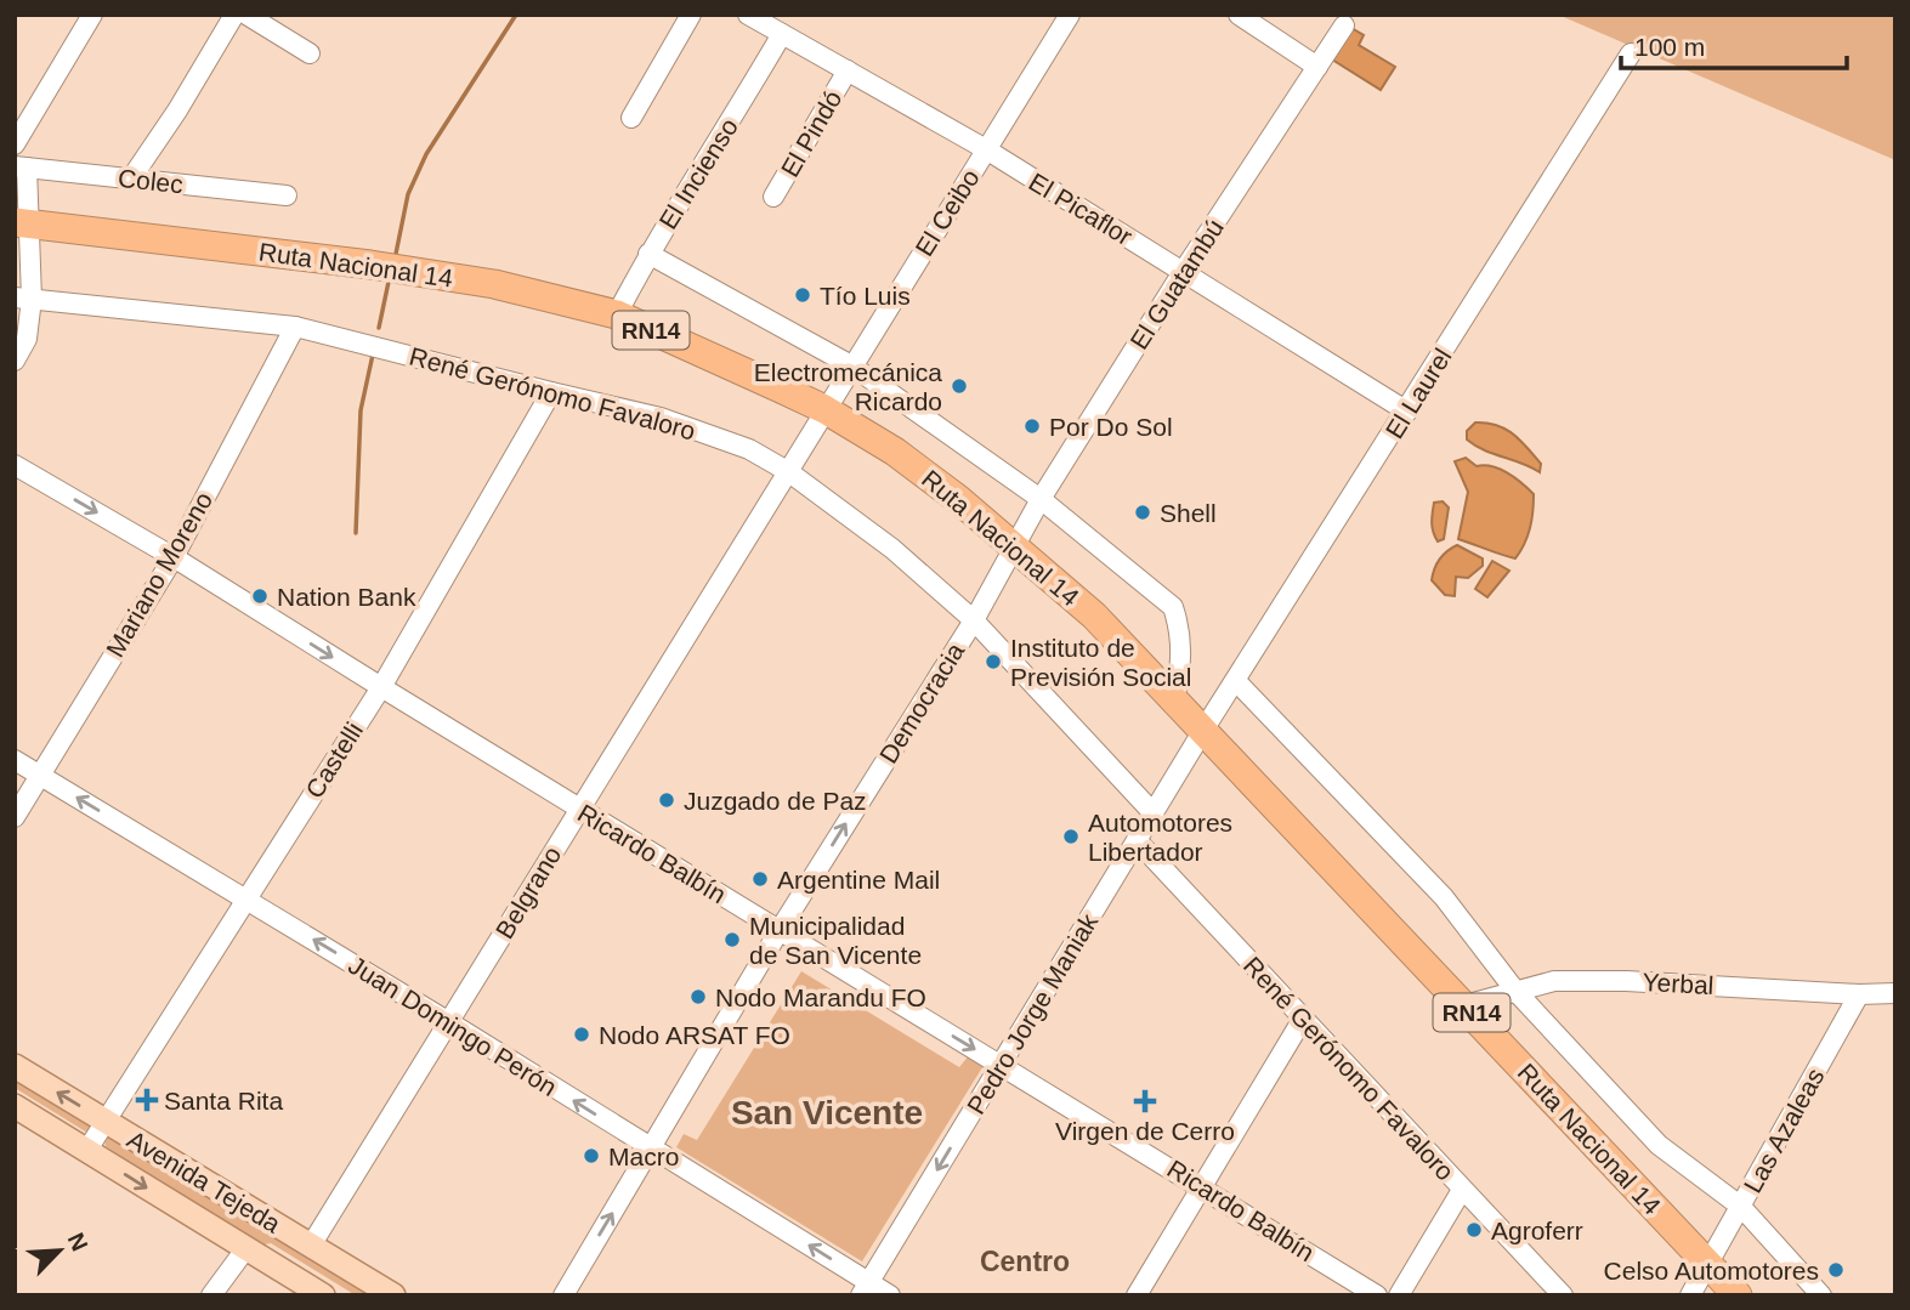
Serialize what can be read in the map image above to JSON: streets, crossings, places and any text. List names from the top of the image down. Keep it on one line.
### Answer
{"streets":{"highway":["Ruta Nacional 14","RN14"],"main road":["Avenida Tejeda"],"street":["El Pindó","El Incienso","Colec","El Picaflor","El Ceibo","El Guatambú","René Gerónomo Favaloro","El Laurel","Mariano Moreno","Democracia","Castelli","Ricardo Balbín","Belgrano","Yerbal","Pedro Jorge Maniak","Juan Domingo Perón","Las Azaleas"]},"crossings":[["El Pindó","El Picaflor"],["El Incienso","El Picaflor"],["El Incienso","Ruta Nacional 14"],["El Picaflor","El Ceibo"],["El Picaflor","El Guatambú"],["El Picaflor","El Laurel"],["El Ceibo","Ruta Nacional 14"],["El Ceibo","Belgrano"],["Ruta Nacional 14","El Guatambú"],["Ruta Nacional 14","El Laurel"],["Ruta Nacional 14","Democracia"],["Ruta Nacional 14","Belgrano"],["Ruta Nacional 14","Yerbal"],["Ruta Nacional 14","Pedro Jorge Maniak"],["Ruta Nacional 14","Las Azaleas"],["El Guatambú","Democracia"],["René Gerónomo Favaloro","Mariano Moreno"],["René Gerónomo Favaloro","Democracia"],["René Gerónomo Favaloro","Castelli"],["René Gerónomo Favaloro","Belgrano"],["René Gerónomo Favaloro","Pedro Jorge Maniak"],["El Laurel","Pedro Jorge Maniak"],["Mariano Moreno","Ricardo Balbín"],["Mariano Moreno","Juan Domingo Perón"],["Democracia","Ricardo Balbín"],["Democracia","Juan Domingo Perón"],["Castelli","Ricardo Balbín"],["Castelli","Juan Domingo Perón"],["Castelli","Avenida Tejeda"],["Ricardo Balbín","Belgrano"],["Ricardo Balbín","Pedro Jorge Maniak"],["Belgrano","Juan Domingo Perón"],["Belgrano","Avenida Tejeda"],["Yerbal","Las Azaleas"],["Pedro Jorge Maniak","Juan Domingo Perón"]],"one_way":["Democracia","Ricardo Balbín","Pedro Jorge Maniak","Juan Domingo Perón"],"districts":["San Vicente","Centro"],"places":{"other":["Tío Luis","Electromecánica Ricardo","Por Do Sol","Shell","Nation Bank","Instituto de Previsión Social","Juzgado de Paz","Automotores Libertador","Argentine Mail","Municipalidad de San Vicente","Nodo Marandu FO","Nodo ARSAT FO","Macro","Agroferr","Celso Automotores"],"health":["Santa Rita","Virgen de Cerro"]},"scale_bar":"100 m","north":"top right"}
